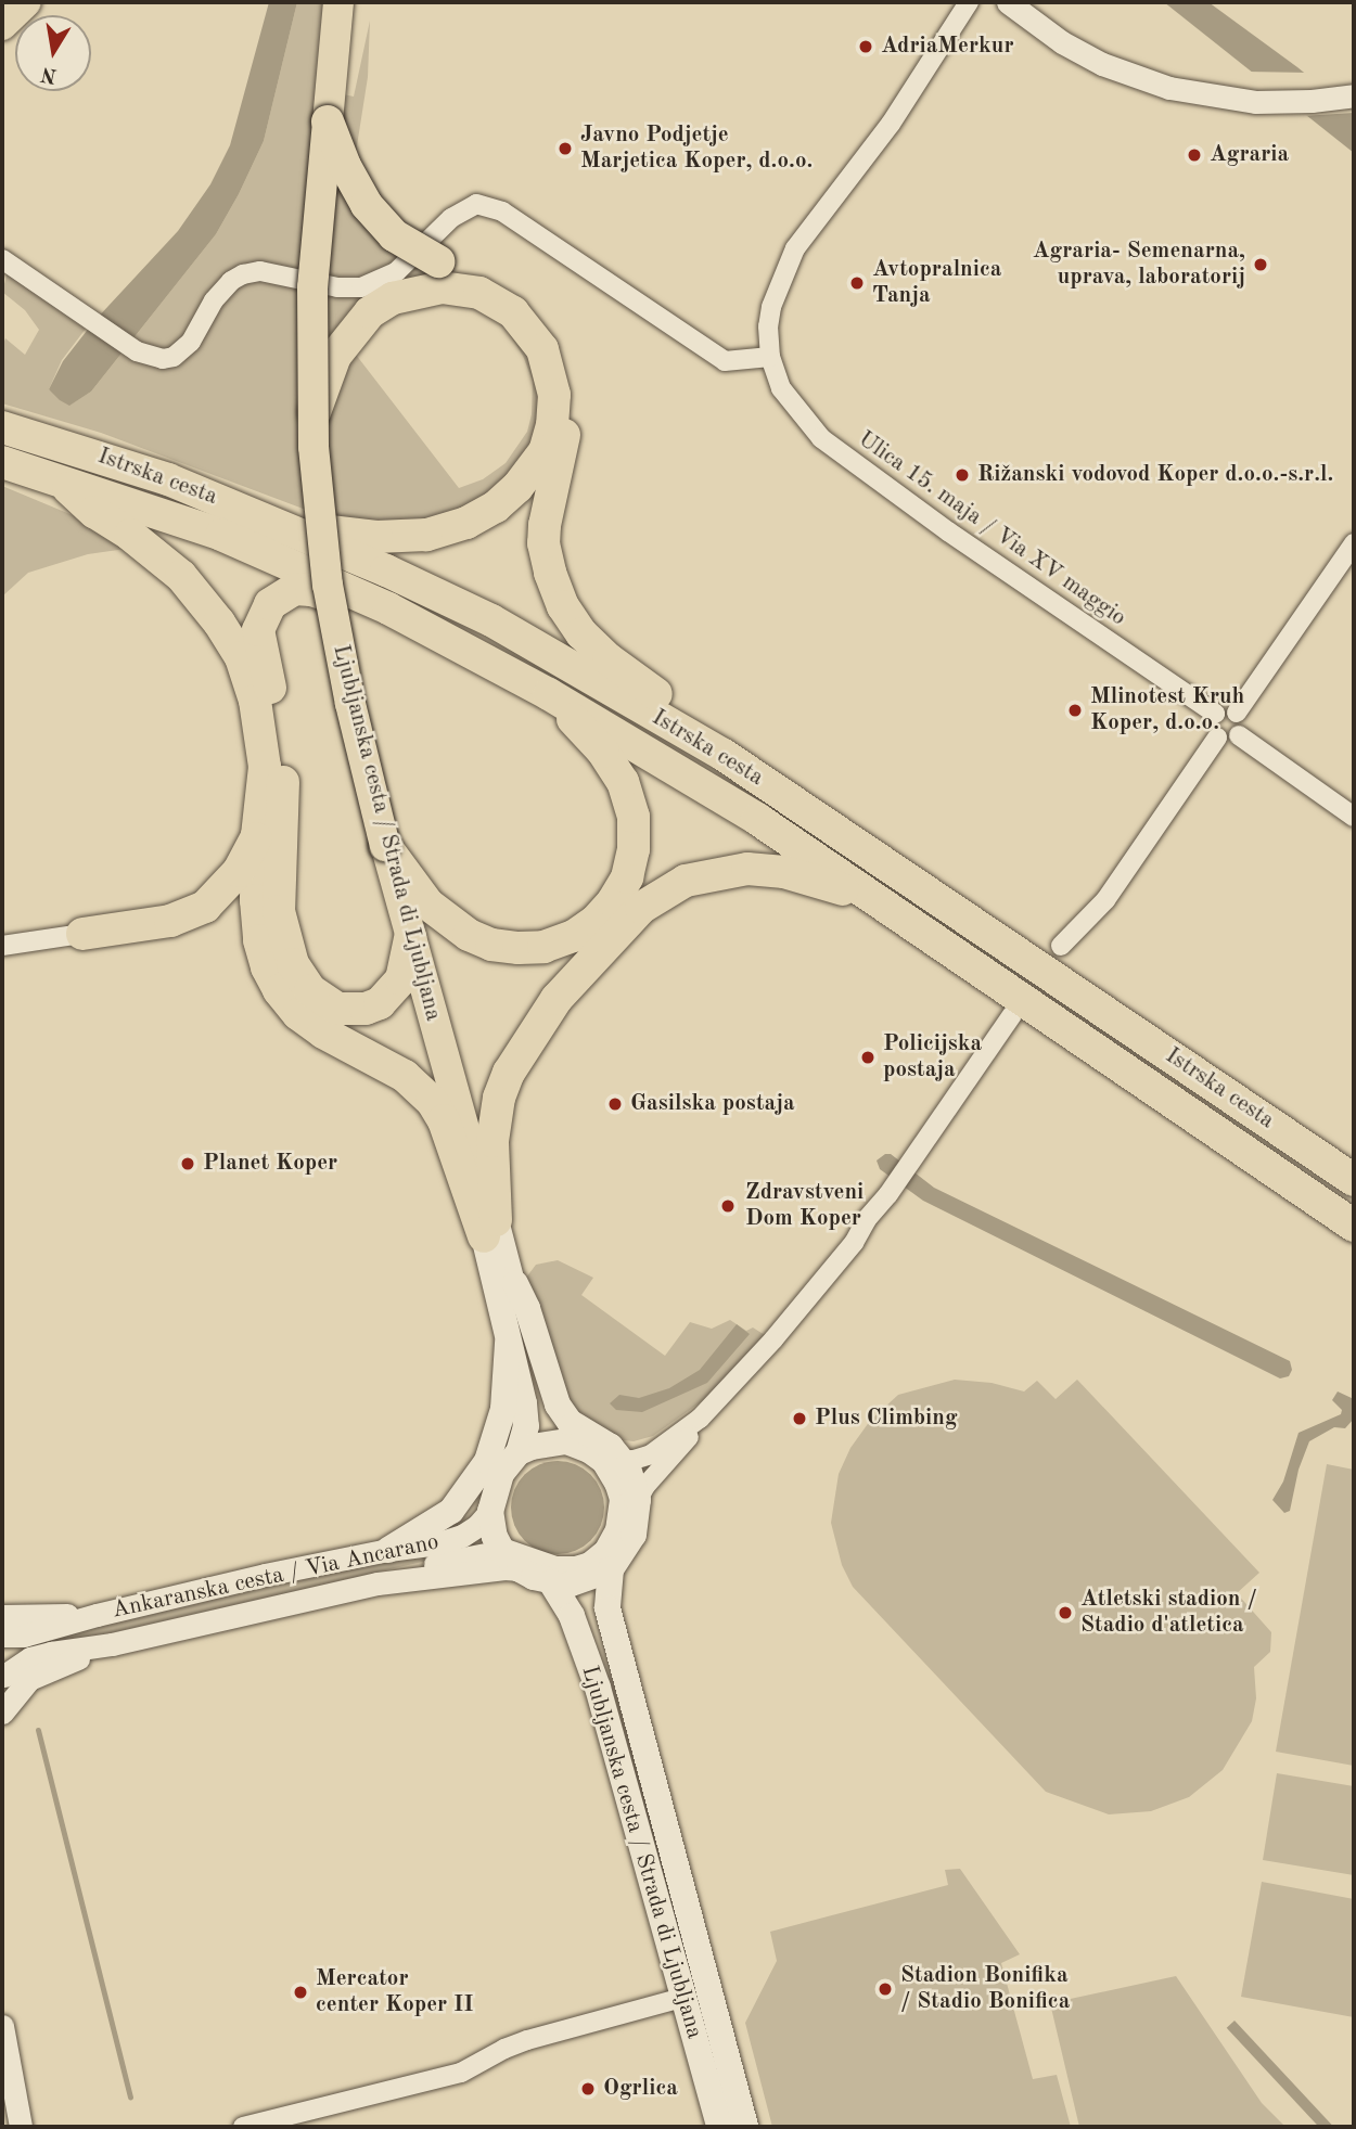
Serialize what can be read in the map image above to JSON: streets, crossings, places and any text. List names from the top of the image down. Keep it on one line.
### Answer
{"streets":{"highway":["Istrska cesta"],"main road":["Ljubljanska cesta / Strada di Ljubljana"],"street":["Ulica 15. maja / Via XV maggio","Ankaranska cesta / Via Ancarano"]},"crossings":[["Ljubljanska cesta / Strada di Ljubljana","Ankaranska cesta / Via Ancarano"]],"places":["AdriaMerkur","Javno Podjetje Marjetica Koper, d.o.o.","Agraria","Agraria- Semenarna, uprava, laboratorij","Avtopralnica Tanja","Rižanski vodovod Koper d.o.o.-s.r.l.","Mlinotest Kruh Koper, d.o.o.","Policijska postaja","Gasilska postaja","Planet Koper","Zdravstveni Dom Koper","Plus Climbing","Atletski stadion / Stadio d'atletica","Stadion Bonifika / Stadio Bonifica","Mercator center Koper II","Ogrlica"],"north":"bottom"}
